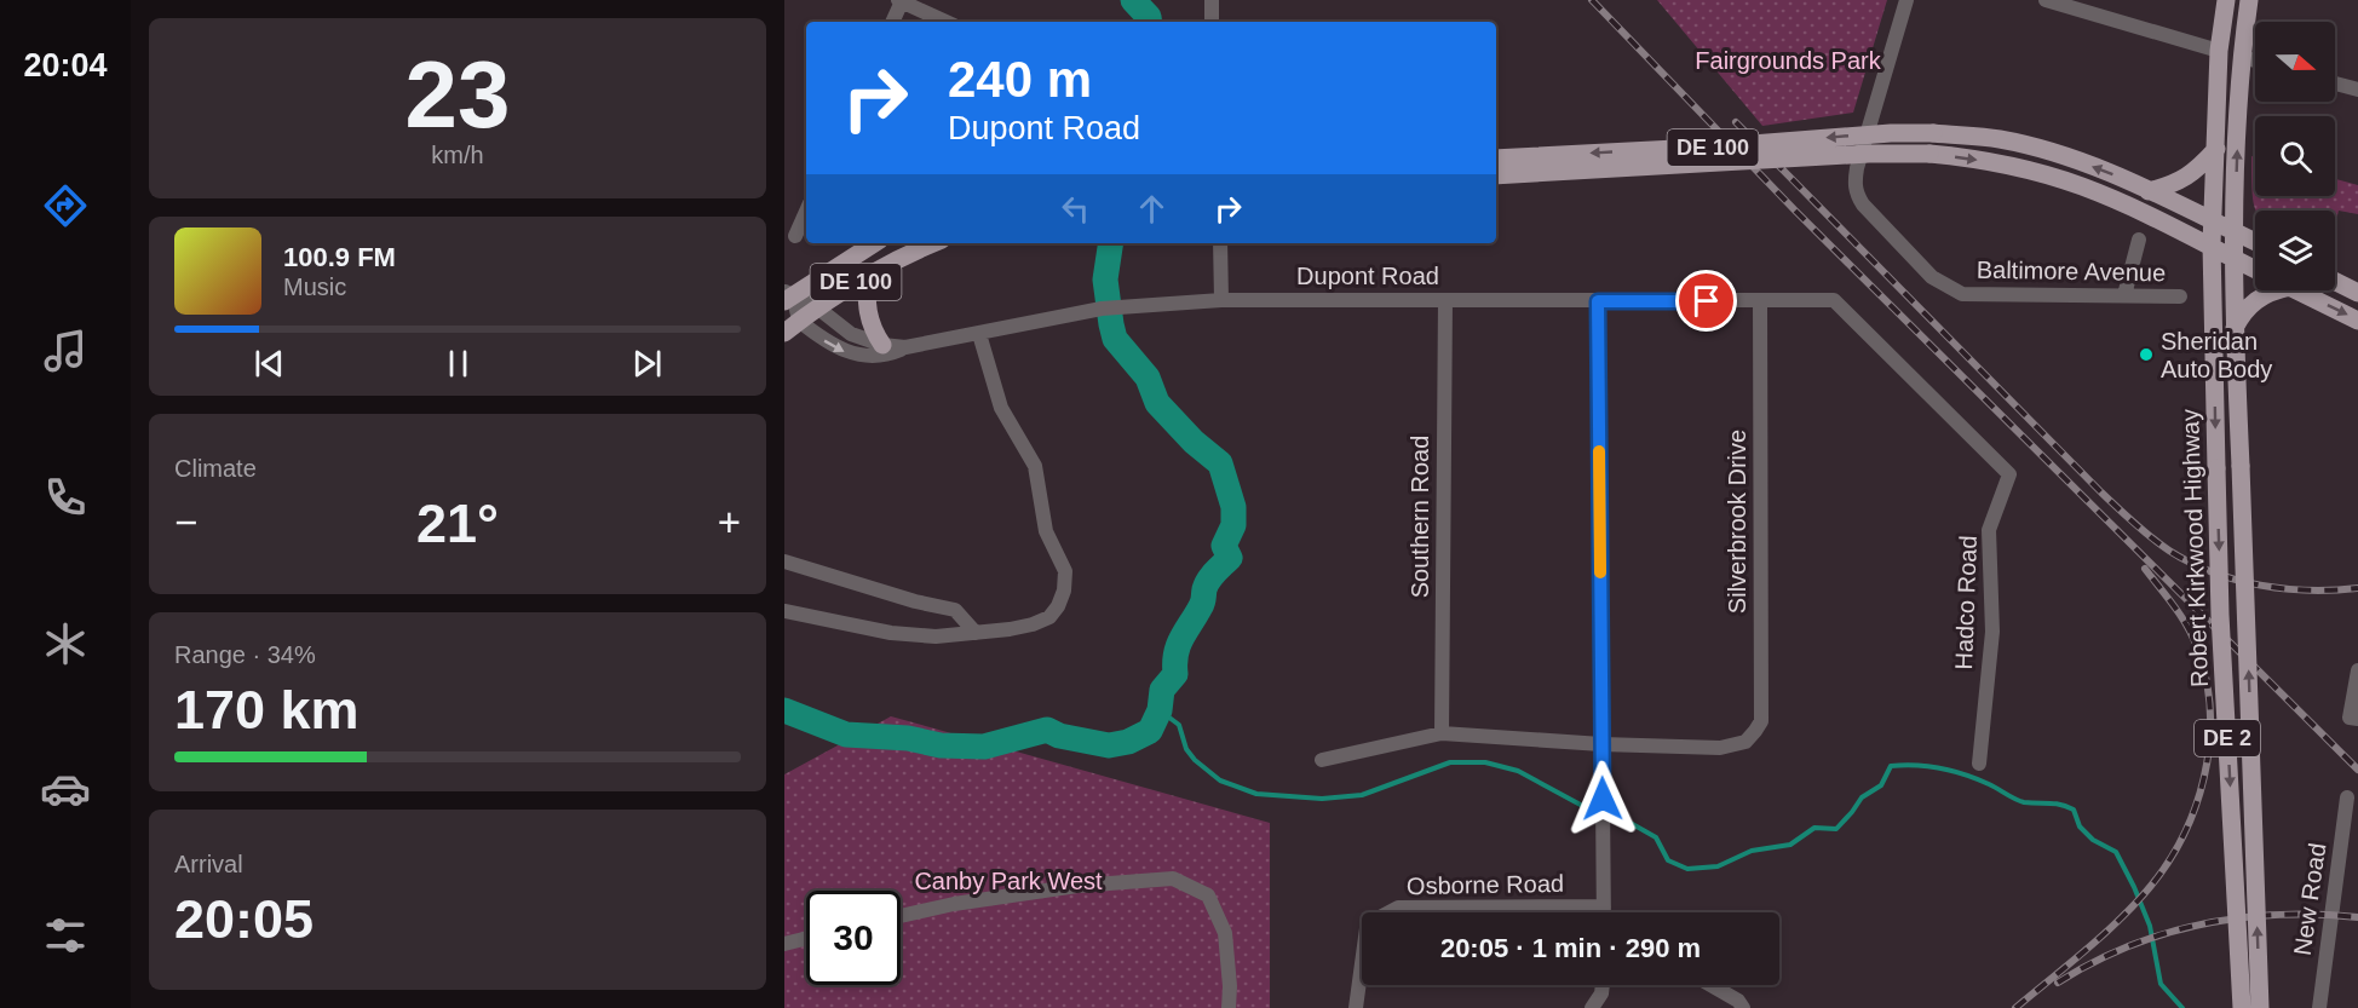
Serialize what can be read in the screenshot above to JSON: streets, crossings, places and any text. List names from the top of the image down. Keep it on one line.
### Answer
{"streets":{"main road":["DE 100","Robert Kirkwood Highway","DE 2"],"street":["Baltimore Avenue","Dupont Road","Southern Road","Silverbrook Drive","Hadco Road","Osborne Road","New Road"]},"crossings":[["DE 100","Dupont Road"],["DE 100","Robert Kirkwood Highway"],["Dupont Road","Southern Road"],["Dupont Road","Silverbrook Drive"],["Dupont Road","Hadco Road"]],"parks":["Fairgrounds Park","Canby Park West"],"places":["Sheridan Auto Body"],"north":"right","page":{"tabs":"20:04","tile":[["23","km/h"],"Climate",["Range · 34%","170 km"],["Arrival","20:05"]],"turn":["240 m","Dupont Road"],"song":["100.9 FM","Music"],"heat":["−","21°","+"],"limit":"30","trip":"20:05 · 1 min · 290 m"}}
